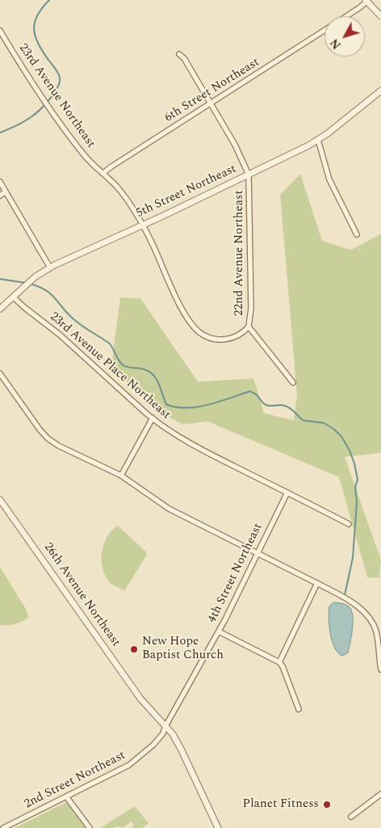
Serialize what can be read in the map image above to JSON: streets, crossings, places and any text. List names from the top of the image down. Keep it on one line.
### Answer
{"streets":{"street":["6th Street Northeast","23rd Avenue Northeast","5th Street Northeast","22nd Avenue Northeast","23rd Avenue Place Northeast","4th Street Northeast","26th Avenue Northeast","2nd Street Northeast"]},"crossings":[["6th Street Northeast","23rd Avenue Northeast"],["6th Street Northeast","22nd Avenue Northeast"],["23rd Avenue Northeast","5th Street Northeast"],["23rd Avenue Northeast","22nd Avenue Northeast"],["5th Street Northeast","22nd Avenue Northeast"],["5th Street Northeast","23rd Avenue Place Northeast"],["23rd Avenue Place Northeast","4th Street Northeast"],["4th Street Northeast","26th Avenue Northeast"],["4th Street Northeast","2nd Street Northeast"],["26th Avenue Northeast","2nd Street Northeast"]],"places":["New Hope Baptist Church","Planet Fitness"],"north":"bottom left"}
